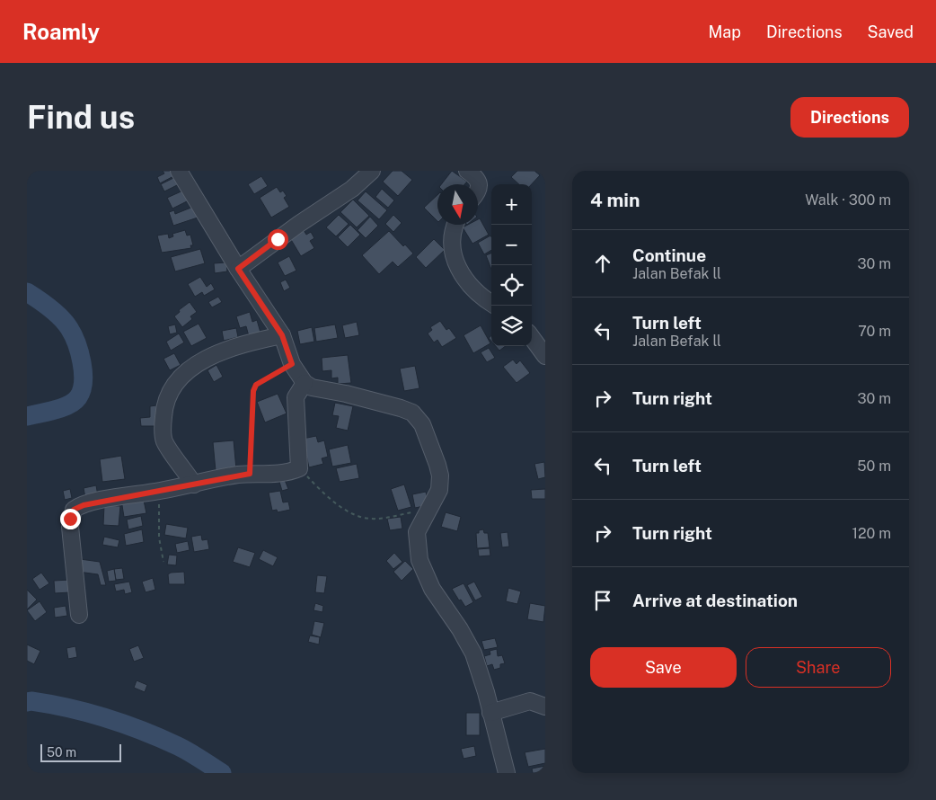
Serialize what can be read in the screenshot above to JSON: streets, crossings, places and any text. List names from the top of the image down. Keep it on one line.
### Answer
{"scale_bar":"50 m","north":"bottom","page":{"header":"Roamly","nav":["Map","Directions","Saved"],"buttons":["Directions",["Save","Share"]],"title":"Find us","heading":["4 min","Walk · 300 m"],"map_buttons":["+","−"],"list":[["Continue","Jalan Befak ll","30 m"],["Turn left","Jalan Befak ll","70 m"],["Turn right","30 m"],["Turn left","50 m"],["Turn right","120 m"],"Arrive at destination"],"scale":"50 m"}}
